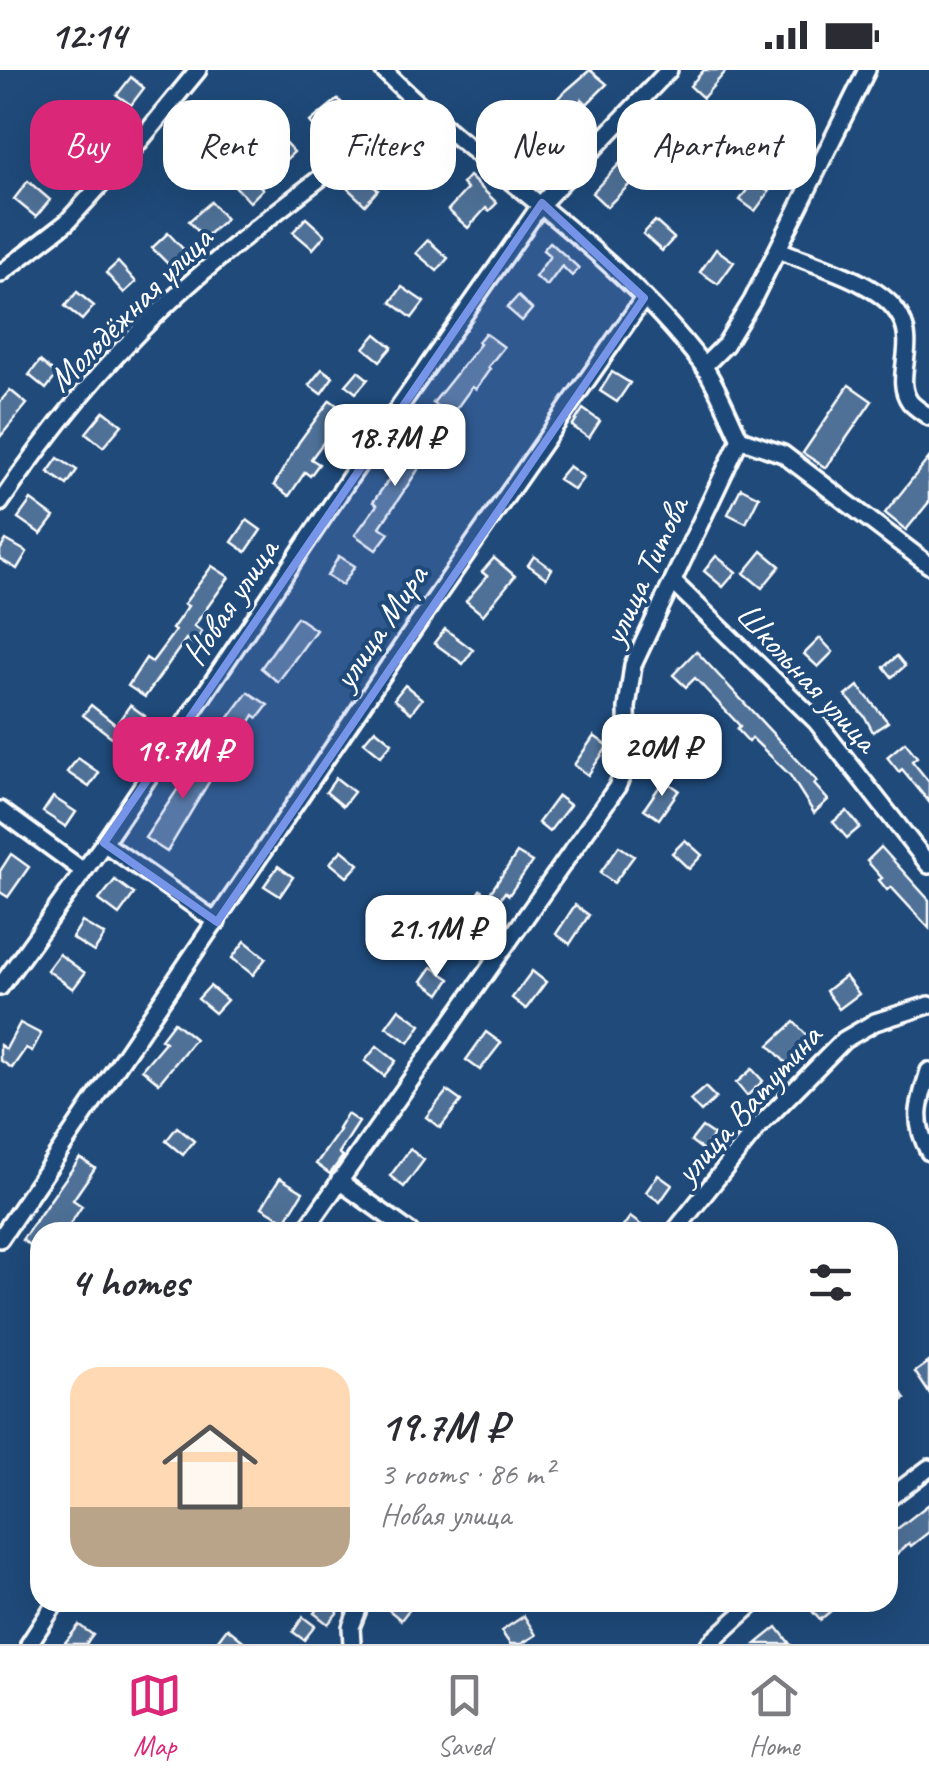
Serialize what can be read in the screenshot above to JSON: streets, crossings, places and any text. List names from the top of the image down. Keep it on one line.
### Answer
{"streets":{"street":["Молодёжная улица","улица Титова","Новая улица","улица Мира","Школьная улица","улица Ватутина"]},"crossings":[["улица Титова","Школьная улица"]],"page":{"status":"12:14","chip":["Buy","Rent","Filters","New","Apartment"],"price":["18.7M ₽","20M ₽","19.7M ₽","21.1M ₽"],"heading":"4 homes","list":[{"name":"19.7M ₽","note":"3 rooms · 86 m² · Новая улица"}],"tabs":["Map","Saved","Home"]}}
